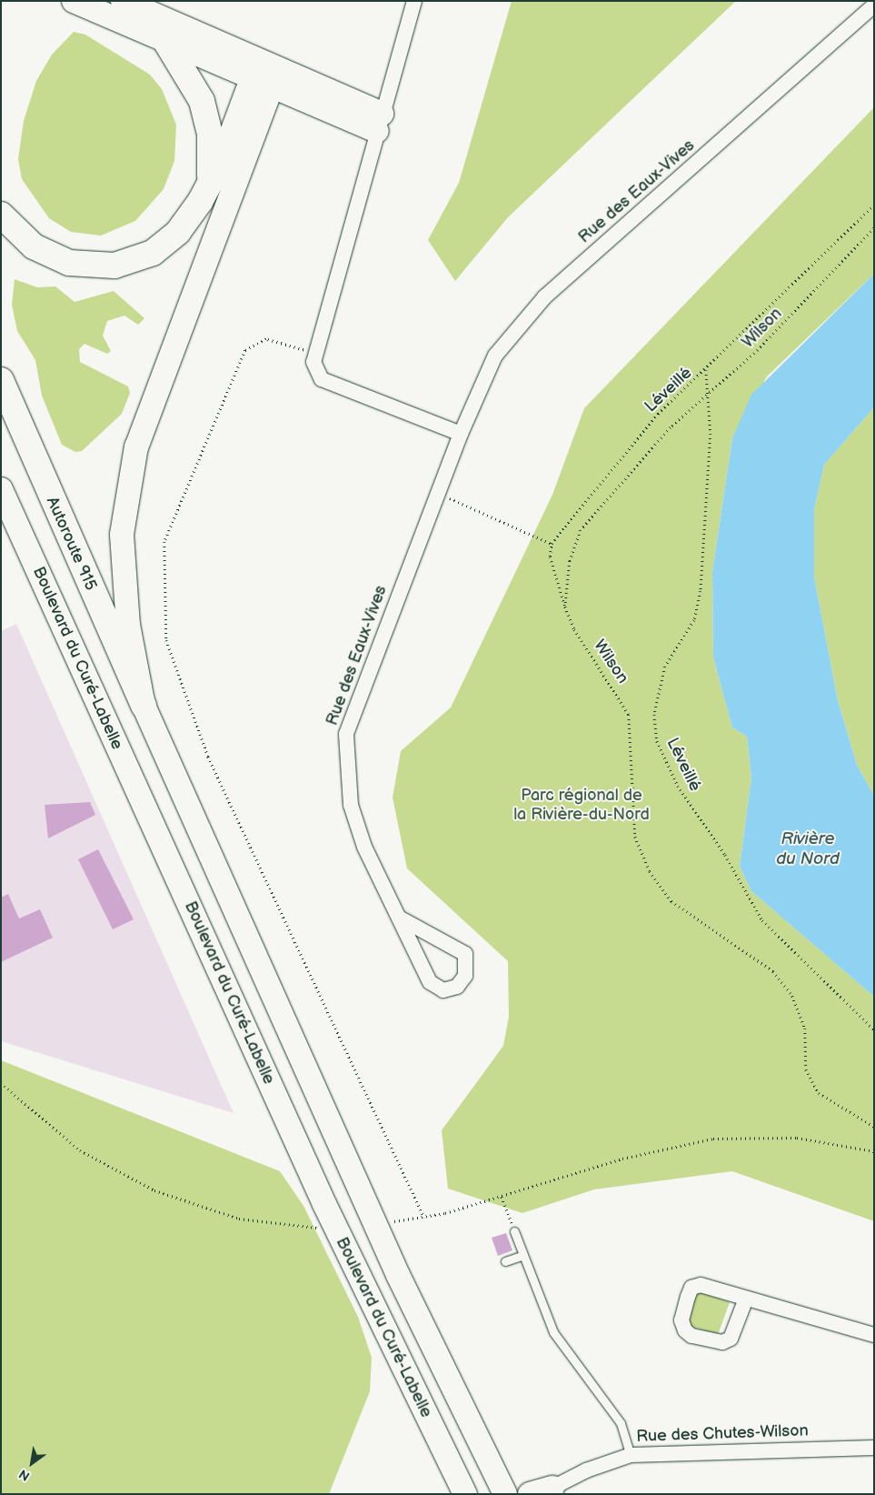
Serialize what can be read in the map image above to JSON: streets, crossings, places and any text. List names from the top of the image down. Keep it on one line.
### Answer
{"streets":{"highway":["Autoroute 915"],"main road":["Boulevard du Curé-Labelle"],"street":["Rue des Eaux-Vives","Rue des Chutes-Wilson"],"path":["Wilson","Léveillé"]},"crossings":[["Wilson","Léveillé"],["Autoroute 915","Boulevard du Curé-Labelle"]],"water":["Rivière du Nord"],"parks":["Parc régional de la Rivière-du-Nord"],"north":"bottom left"}
